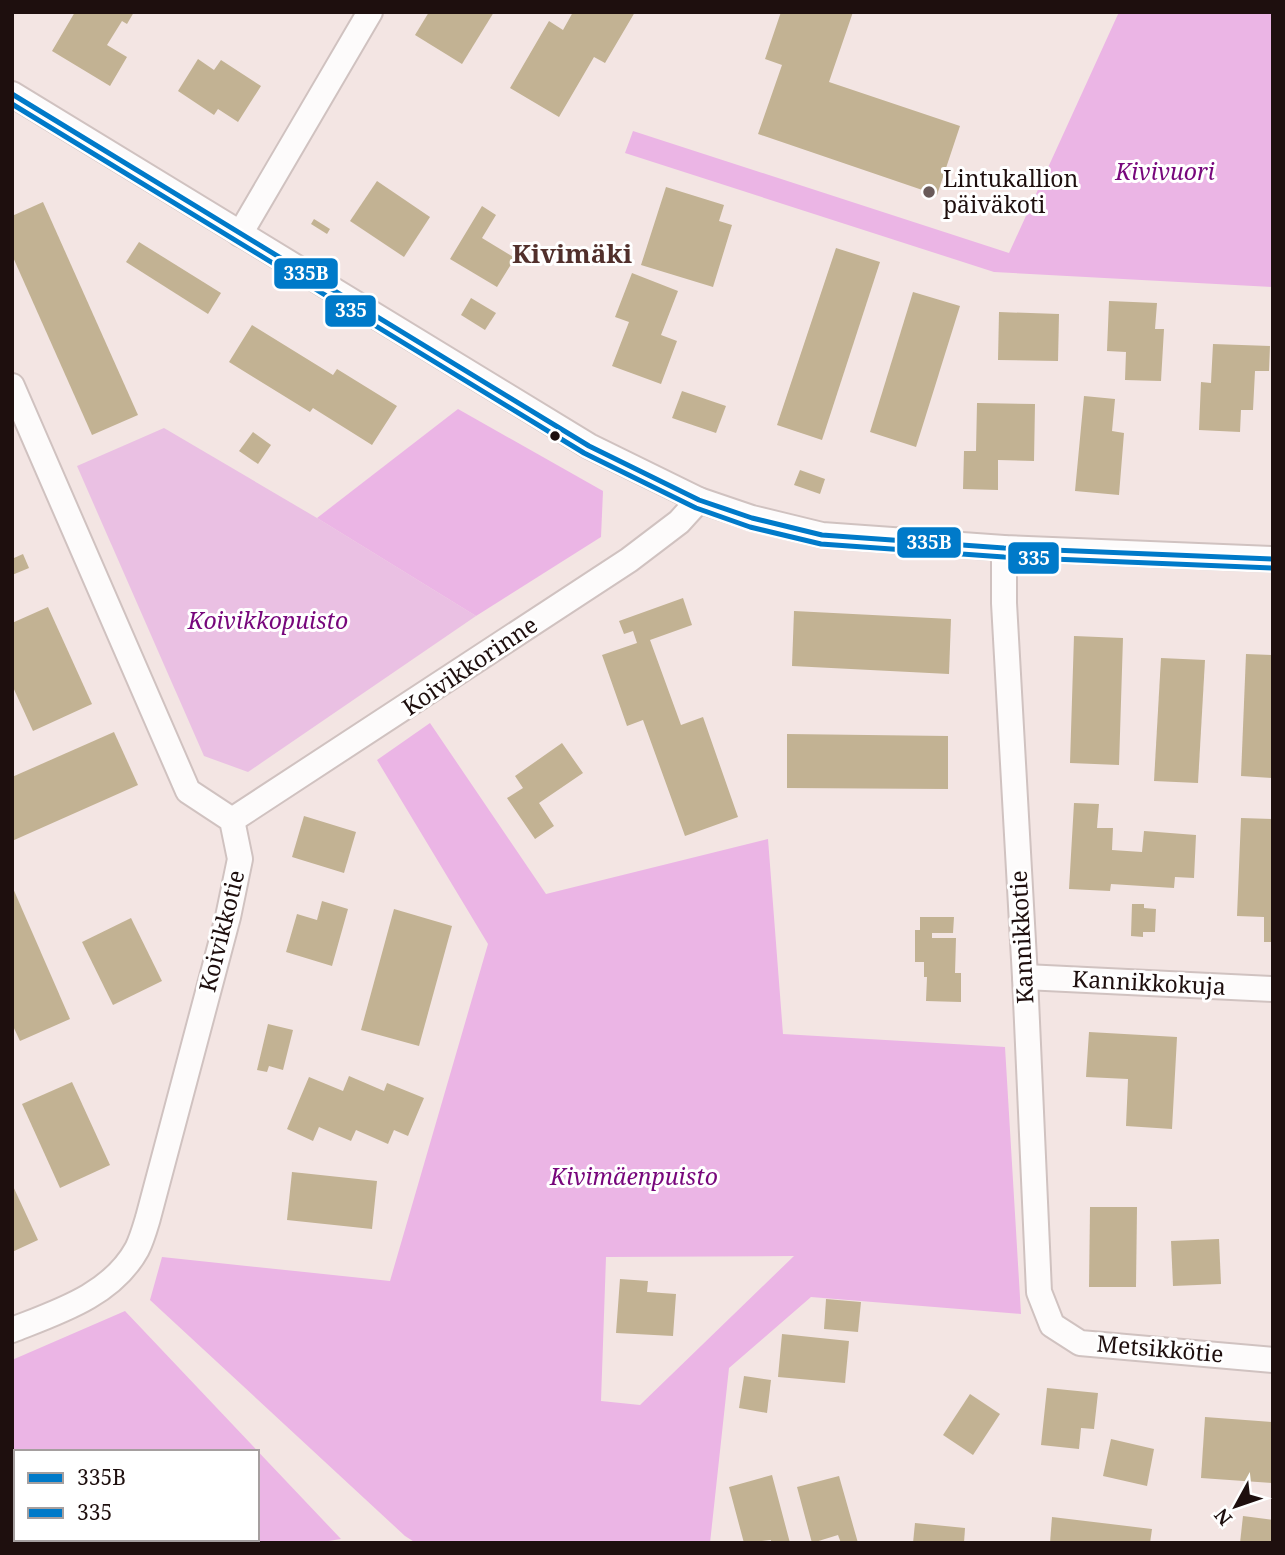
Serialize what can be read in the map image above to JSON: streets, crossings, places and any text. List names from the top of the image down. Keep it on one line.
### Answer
{"streets":{"street":["Koivikkorinne","Koivikkotie","Kannikkotie","Kannikkokuja","Metsikkötie"]},"crossings":[["Koivikkorinne","Koivikkotie"],["Kannikkotie","Kannikkokuja"],["Kannikkotie","Metsikkötie"]],"districts":["Kivimäki"],"parks":["Kivivuori","Koivikkopuisto","Kivimäenpuisto"],"places":["Lintukallion päiväkoti"],"lines":["transit line 335B","transit line 335"],"legend":["335B","335"],"north":"bottom left"}
